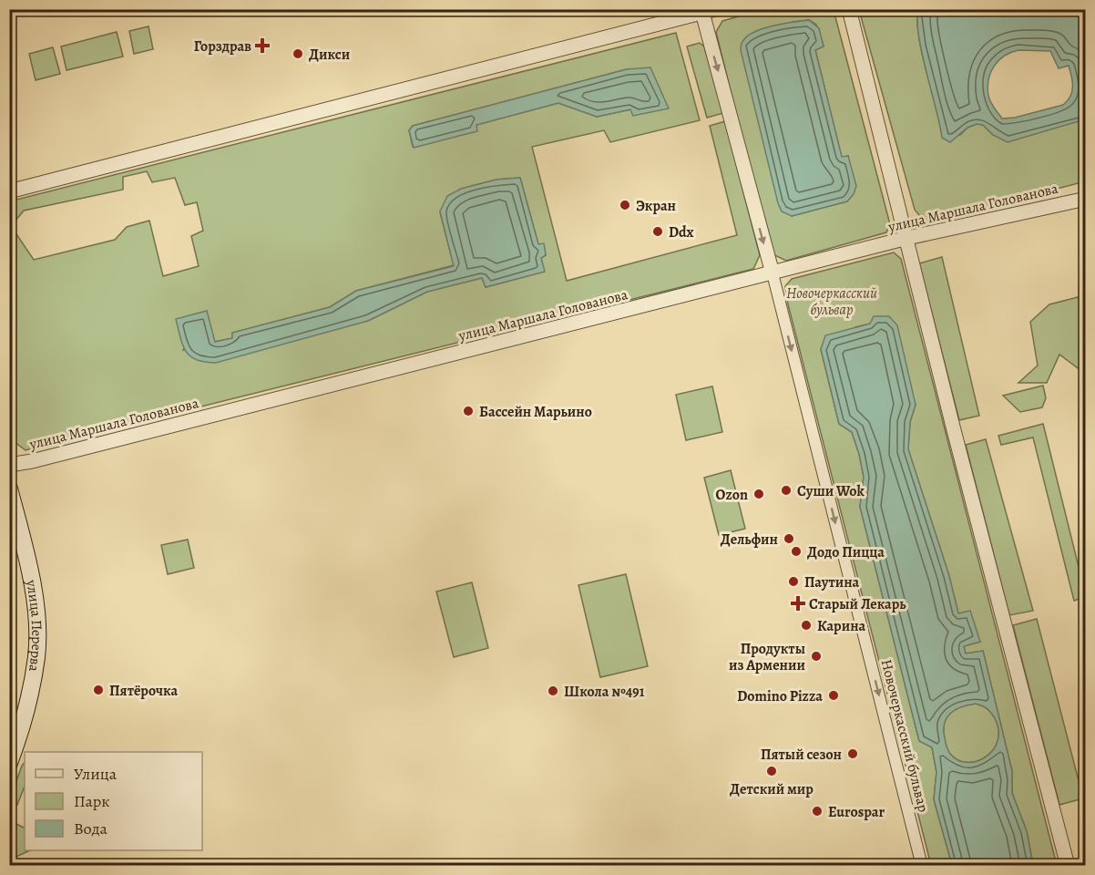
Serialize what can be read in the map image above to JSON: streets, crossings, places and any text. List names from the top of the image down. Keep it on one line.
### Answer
{"streets":{"main road":["улица Перерва"],"street":["улица Маршала Голованова","Новочеркасский бульвар"]},"crossings":[["улица Маршала Голованова","Новочеркасский бульвар"]],"one_way":["Новочеркасский бульвар"],"parks":["Новочеркасский бульвар"],"places":{"health":["Горздрав","Старый Лекарь"],"other":["Дикси","Экран","Ddx","Бассейн Марьино","Суши Wok","Ozon","Дельфин","Додо Пицца","Паутина","Карина","Продукты из Армении","Пятёрочка","Школа №491","Domino Pizza","Пятый сезон","Детский мир","Eurospar"]},"legend":["Улица","Парк","Вода"]}
